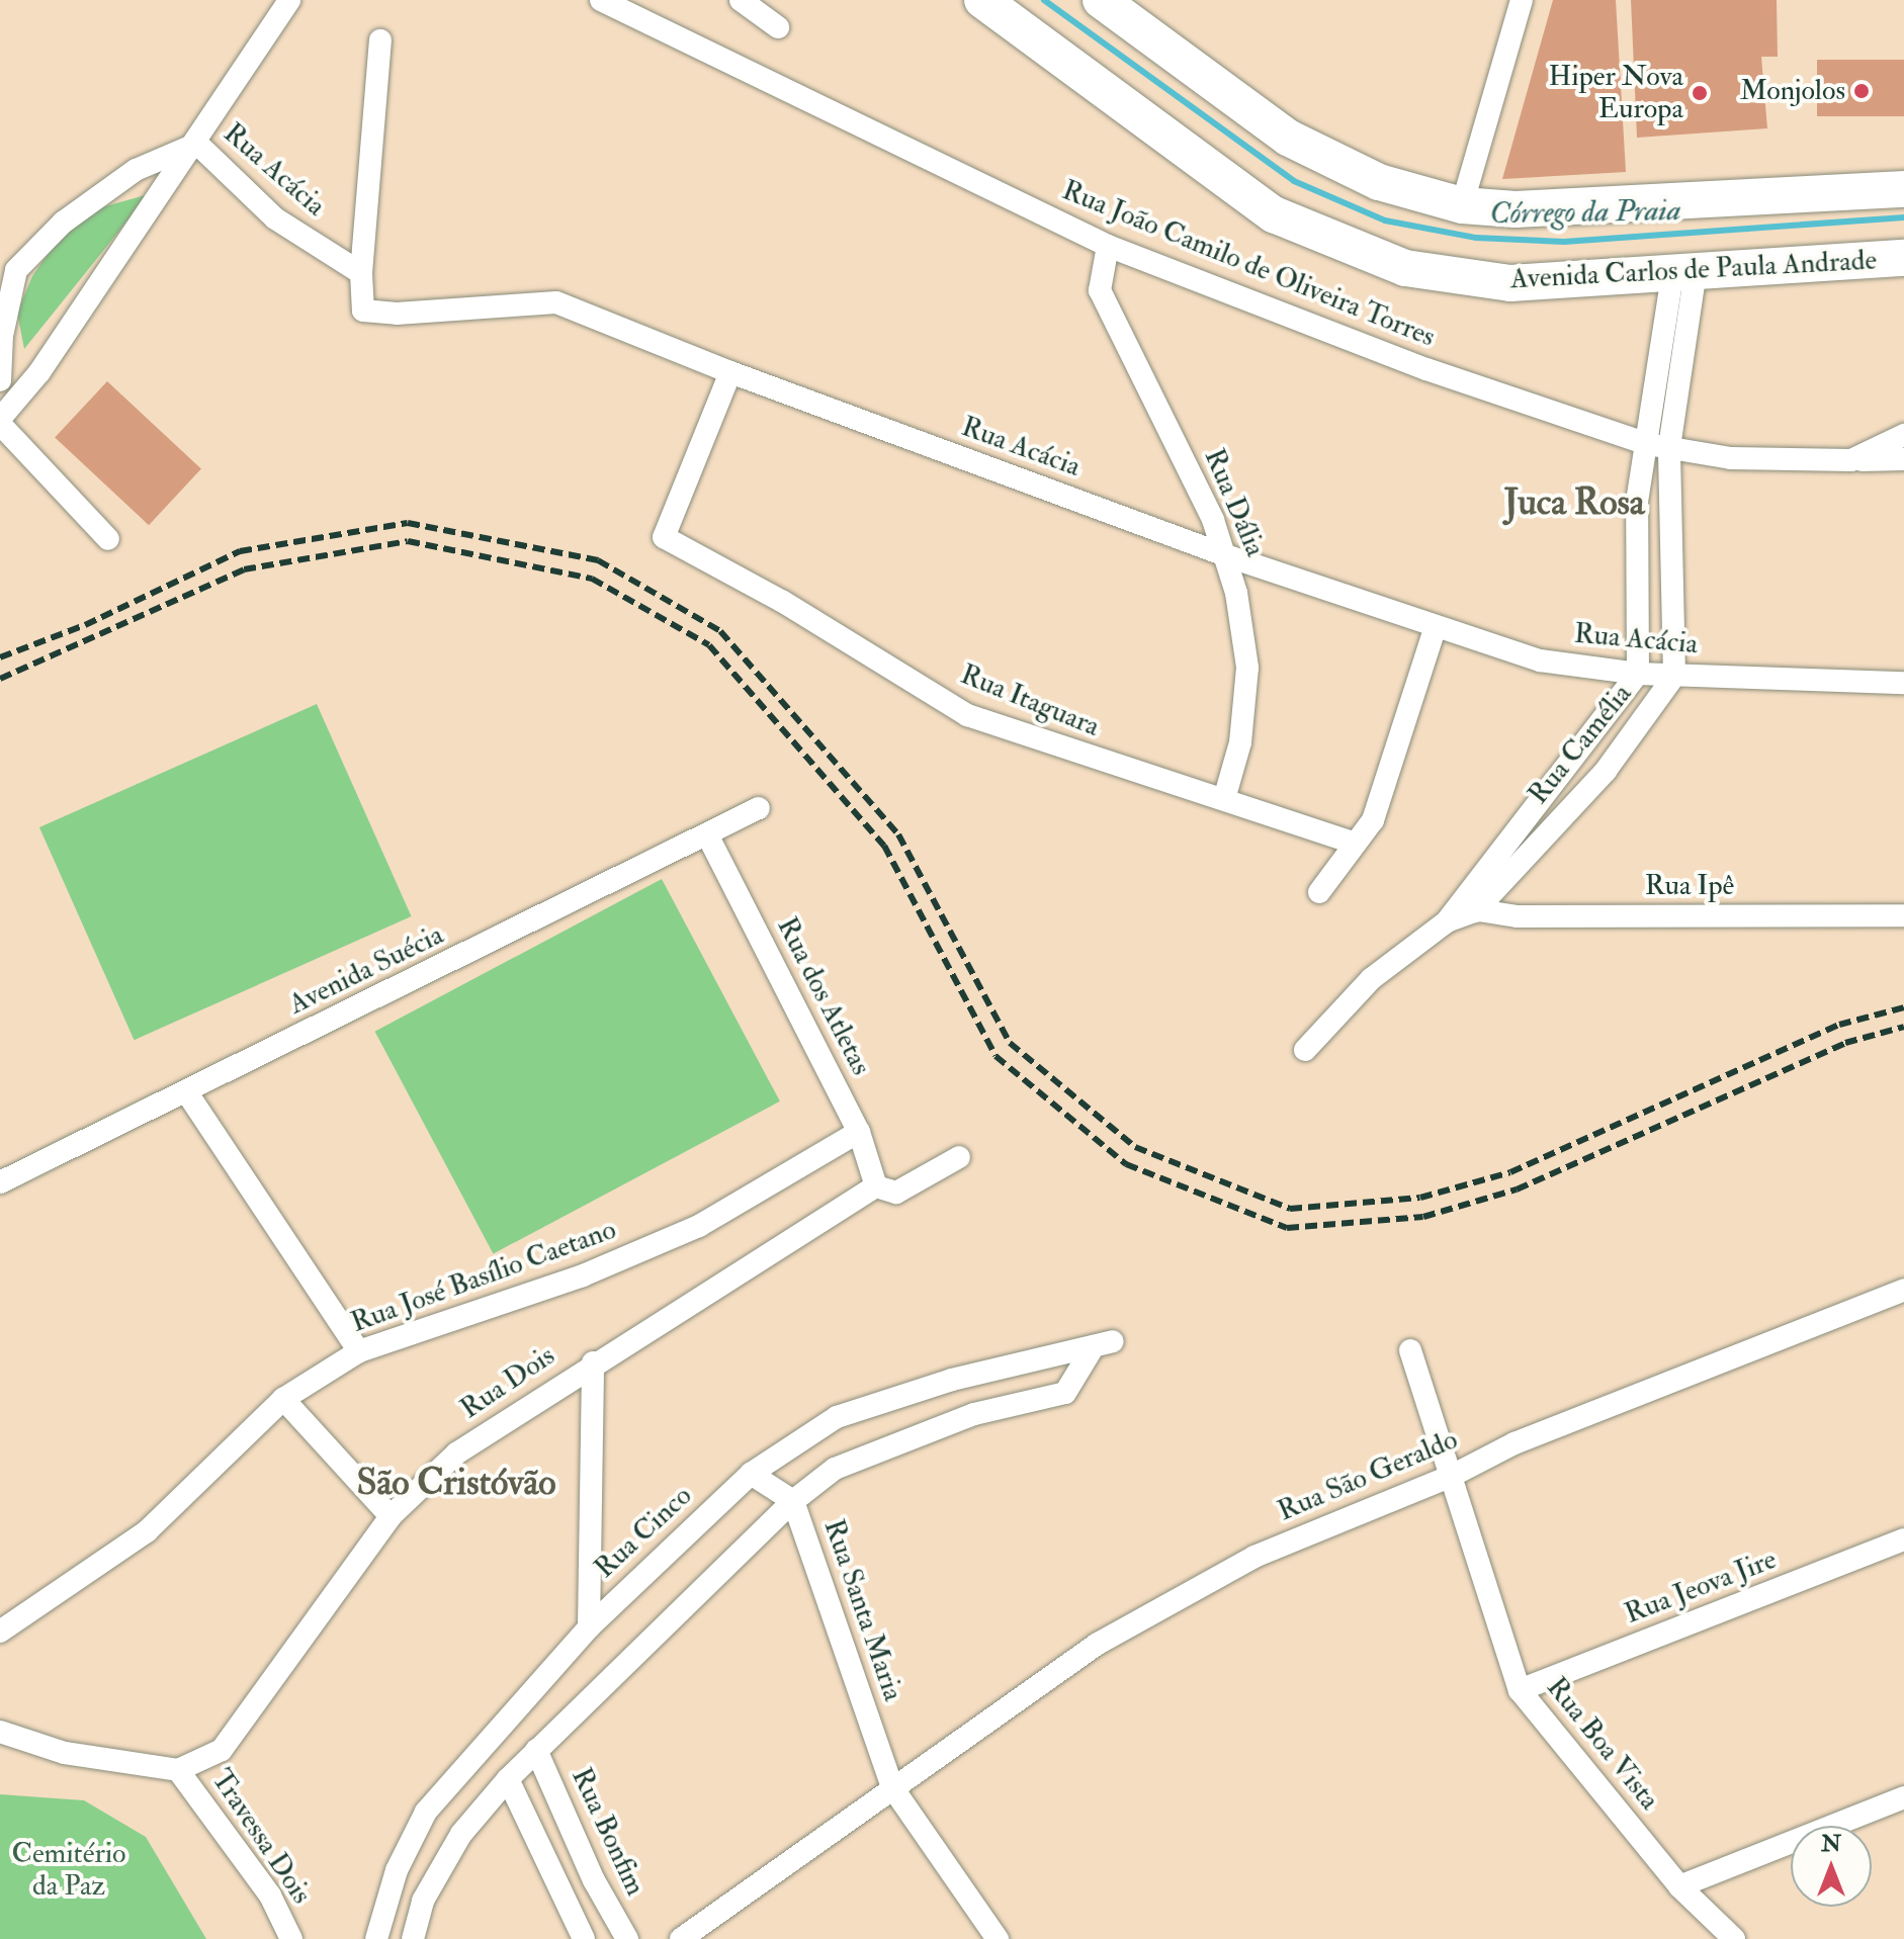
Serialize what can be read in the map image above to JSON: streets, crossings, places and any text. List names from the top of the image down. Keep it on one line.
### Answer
{"streets":{"main road":["Avenida Carlos de Paula Andrade"],"street":["Rua Acácia","Rua João Camilo de Oliveira Torres","Rua Dália","Rua Itaguara","Rua Camélia","Rua Ipê","Avenida Suécia","Rua dos Atletas","Rua José Basílio Caetano","Rua Dois","Rua São Geraldo","Rua Cinco","Rua Jeova Jire","Rua Santa Maria","Rua Boa Vista","Rua Bonfim","Travessa Dois"]},"crossings":[["Rua Acácia","Rua Dália"],["Rua Acácia","Rua Itaguara"],["Rua Acácia","Rua Camélia"],["Rua João Camilo de Oliveira Torres","Rua Dália"],["Rua João Camilo de Oliveira Torres","Rua Camélia"],["Rua Dália","Rua Itaguara"],["Rua Camélia","Rua Ipê"],["Avenida Suécia","Rua dos Atletas"],["Rua dos Atletas","Rua José Basílio Caetano"],["Rua dos Atletas","Rua Dois"],["Rua Dois","Travessa Dois"],["Rua São Geraldo","Rua Santa Maria"],["Rua São Geraldo","Rua Boa Vista"],["Rua Cinco","Rua Santa Maria"],["Rua Cinco","Rua Bonfim"],["Rua Jeova Jire","Rua Boa Vista"]],"districts":["Juca Rosa","São Cristóvão"],"water":["Córrego da Praia"],"parks":["Cemitério da Paz"],"places":["Monjolos","Hiper Nova Europa"],"north":"top"}
